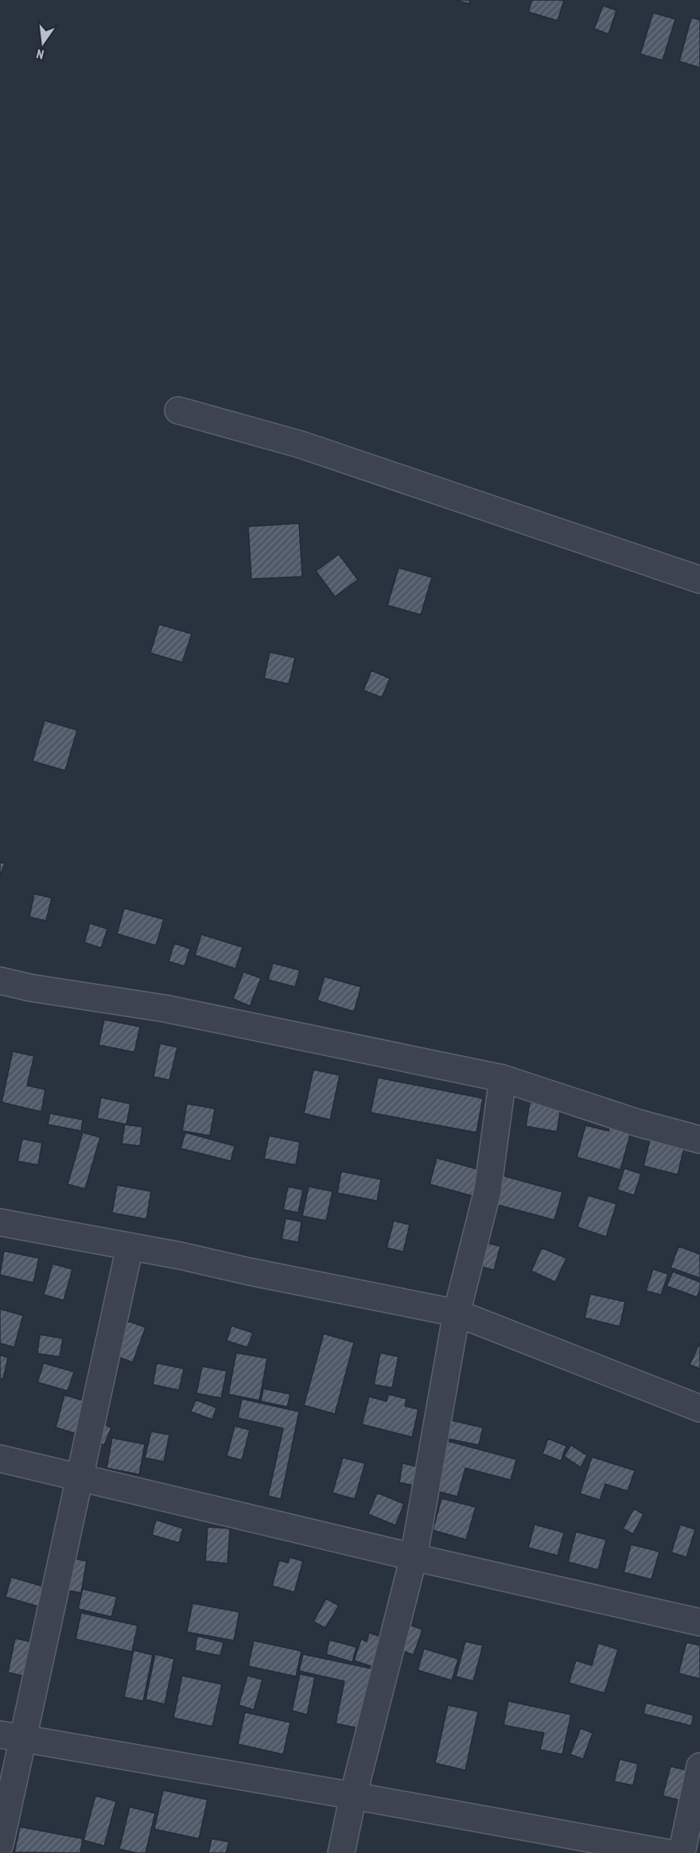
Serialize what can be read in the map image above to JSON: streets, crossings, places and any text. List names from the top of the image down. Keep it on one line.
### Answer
{"north":"bottom"}
